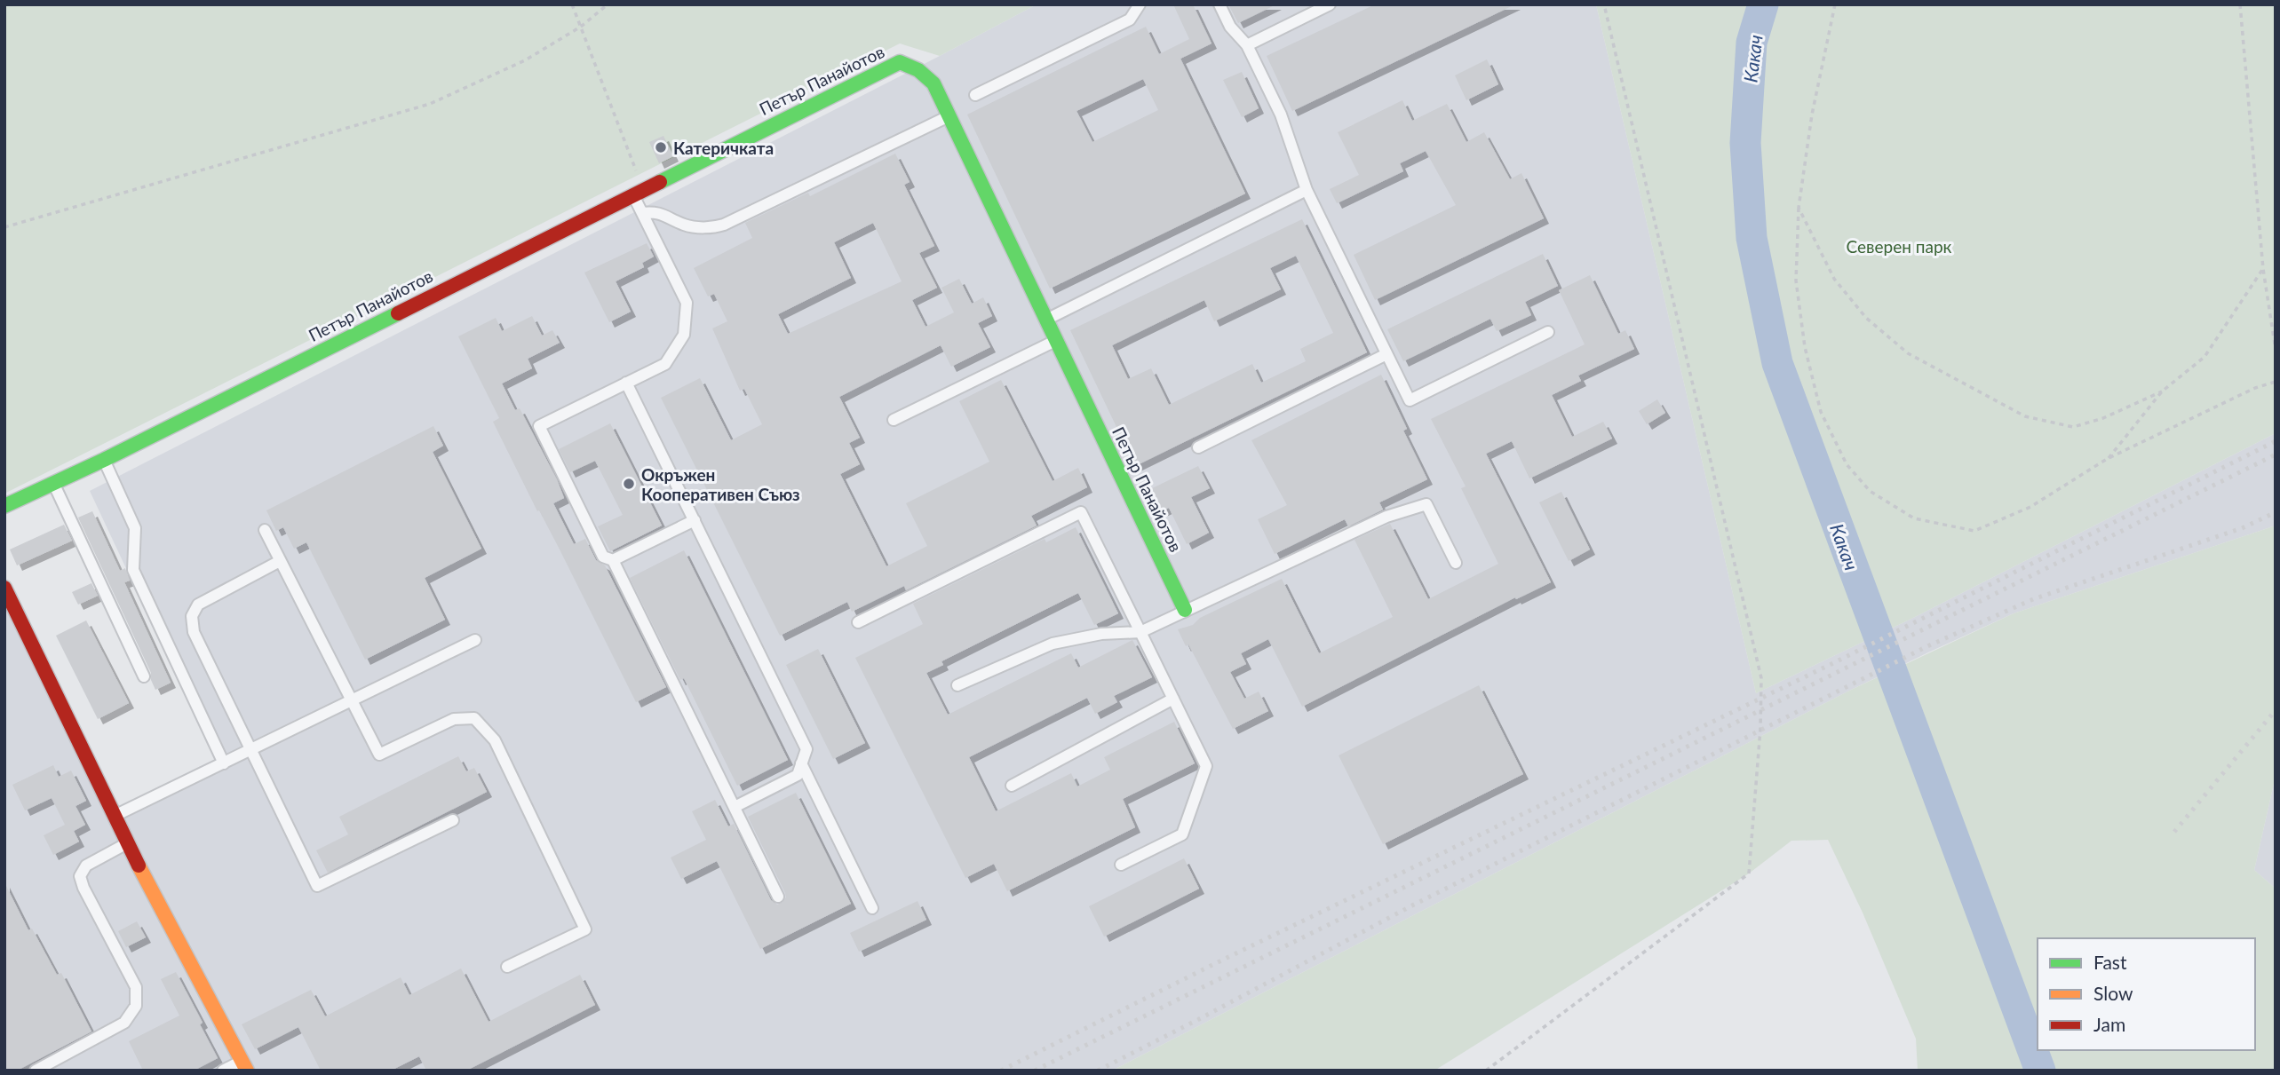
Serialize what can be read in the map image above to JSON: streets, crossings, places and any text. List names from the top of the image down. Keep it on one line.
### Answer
{"streets":{"street":["Петър Панайотов"]},"water":["Какач"],"parks":["Северен парк"],"places":["Катеричката","Окръжен Кооперативен Съюз"],"legend":["Fast","Slow","Jam"]}
